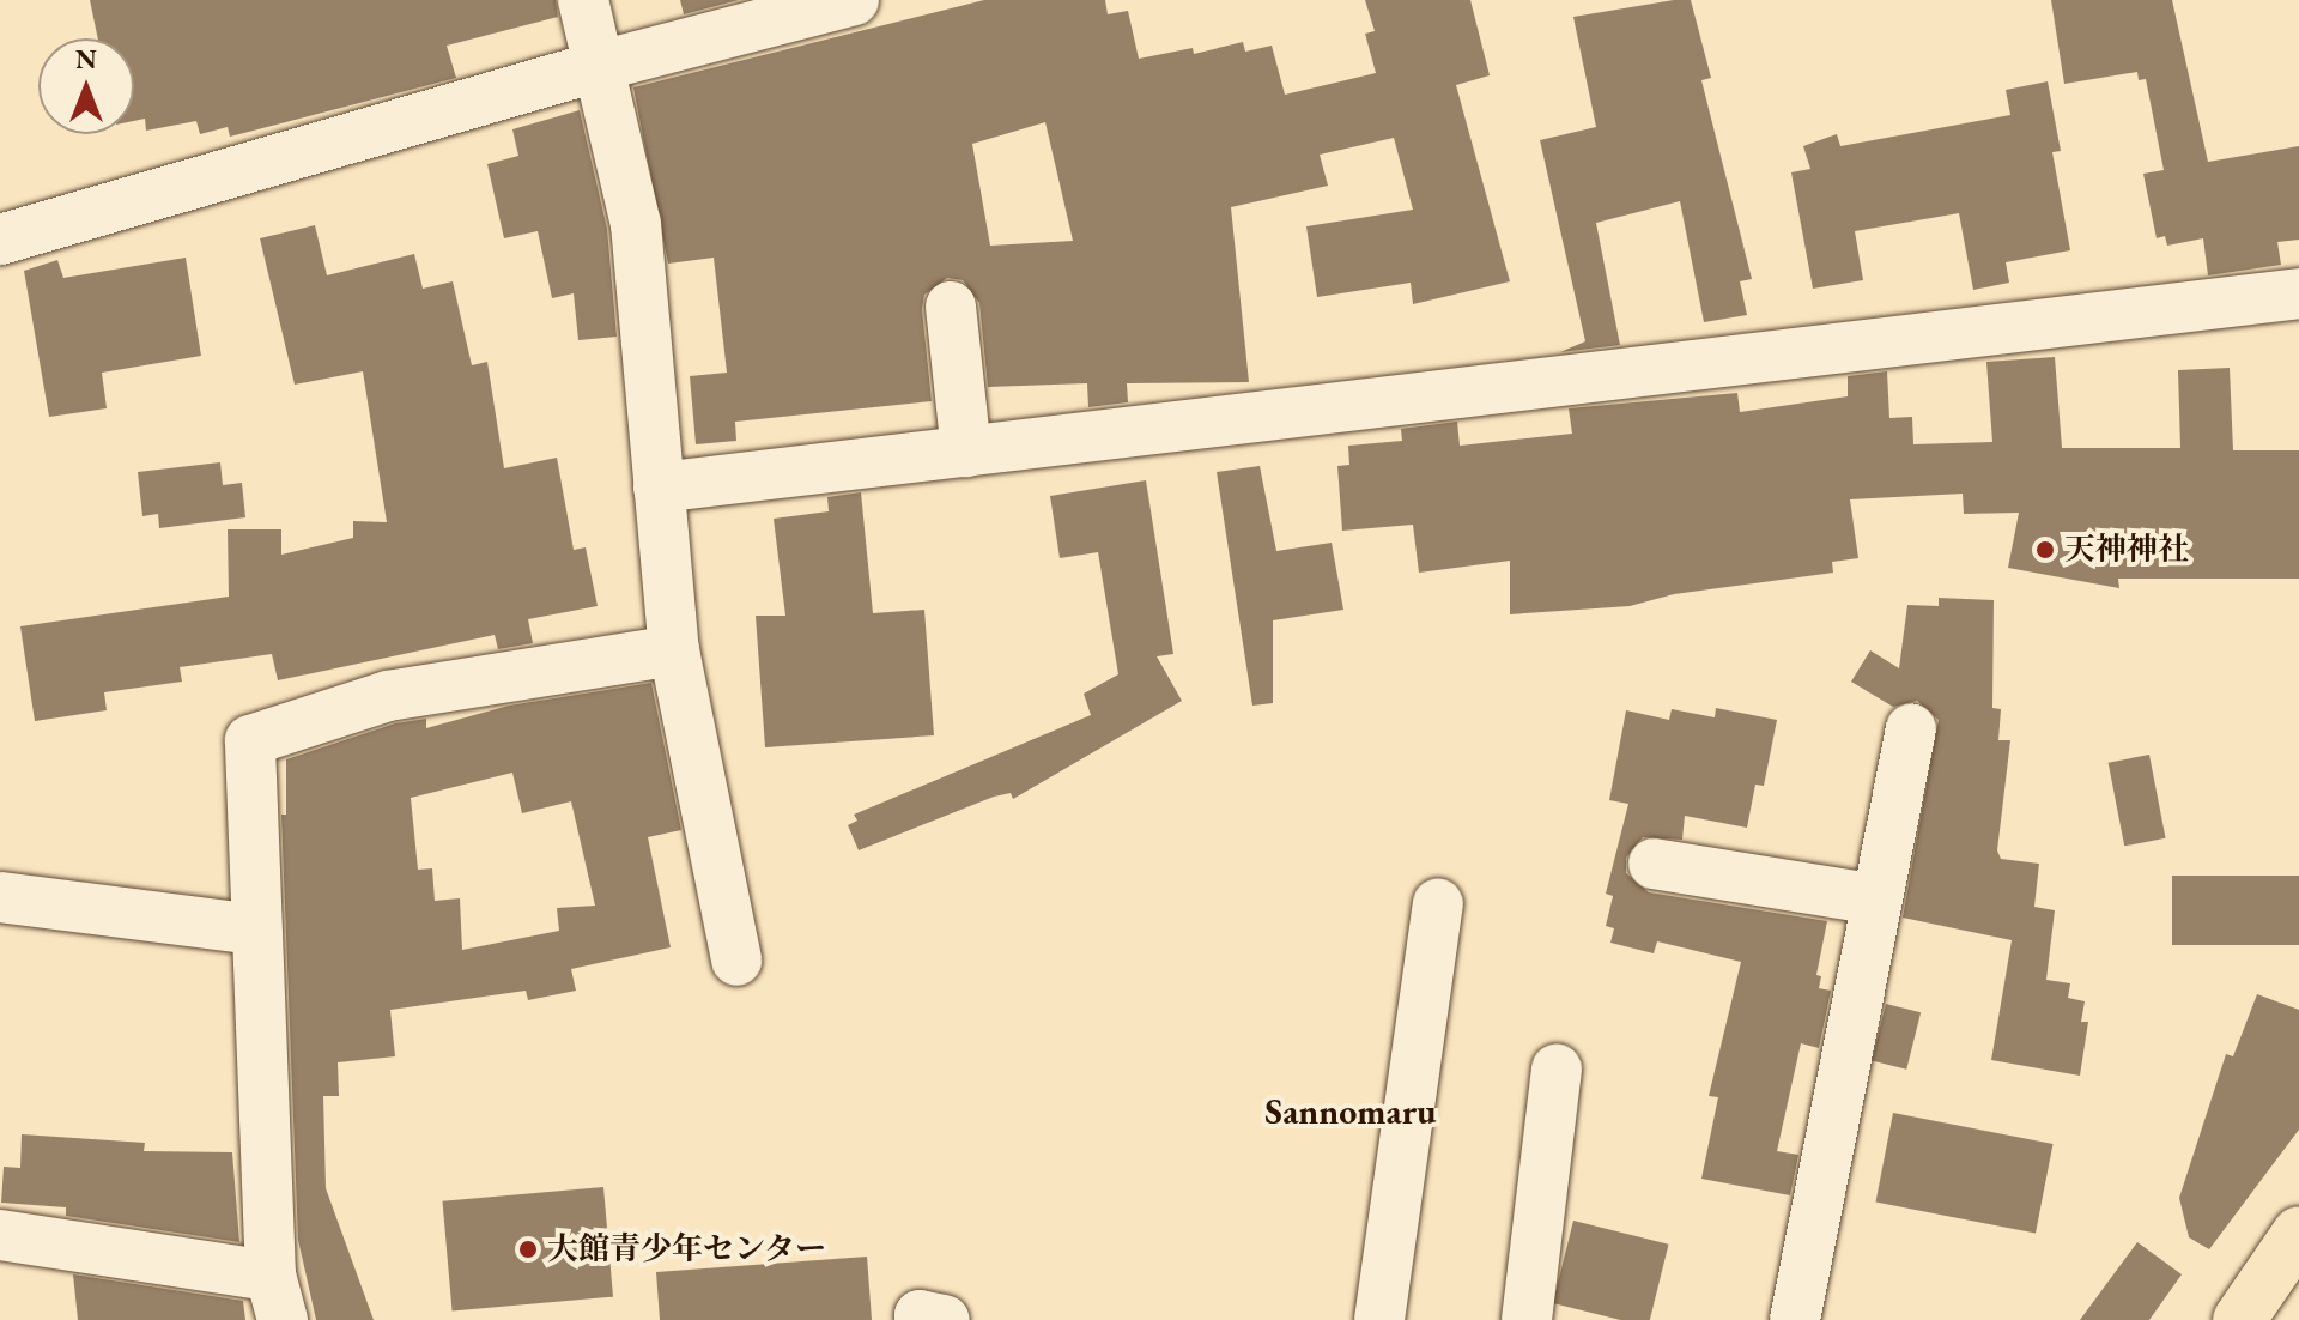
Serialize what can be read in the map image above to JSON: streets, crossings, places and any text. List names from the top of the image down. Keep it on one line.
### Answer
{"districts":["Sannomaru"],"places":["天神神社","大館青少年センター"],"north":"top"}
